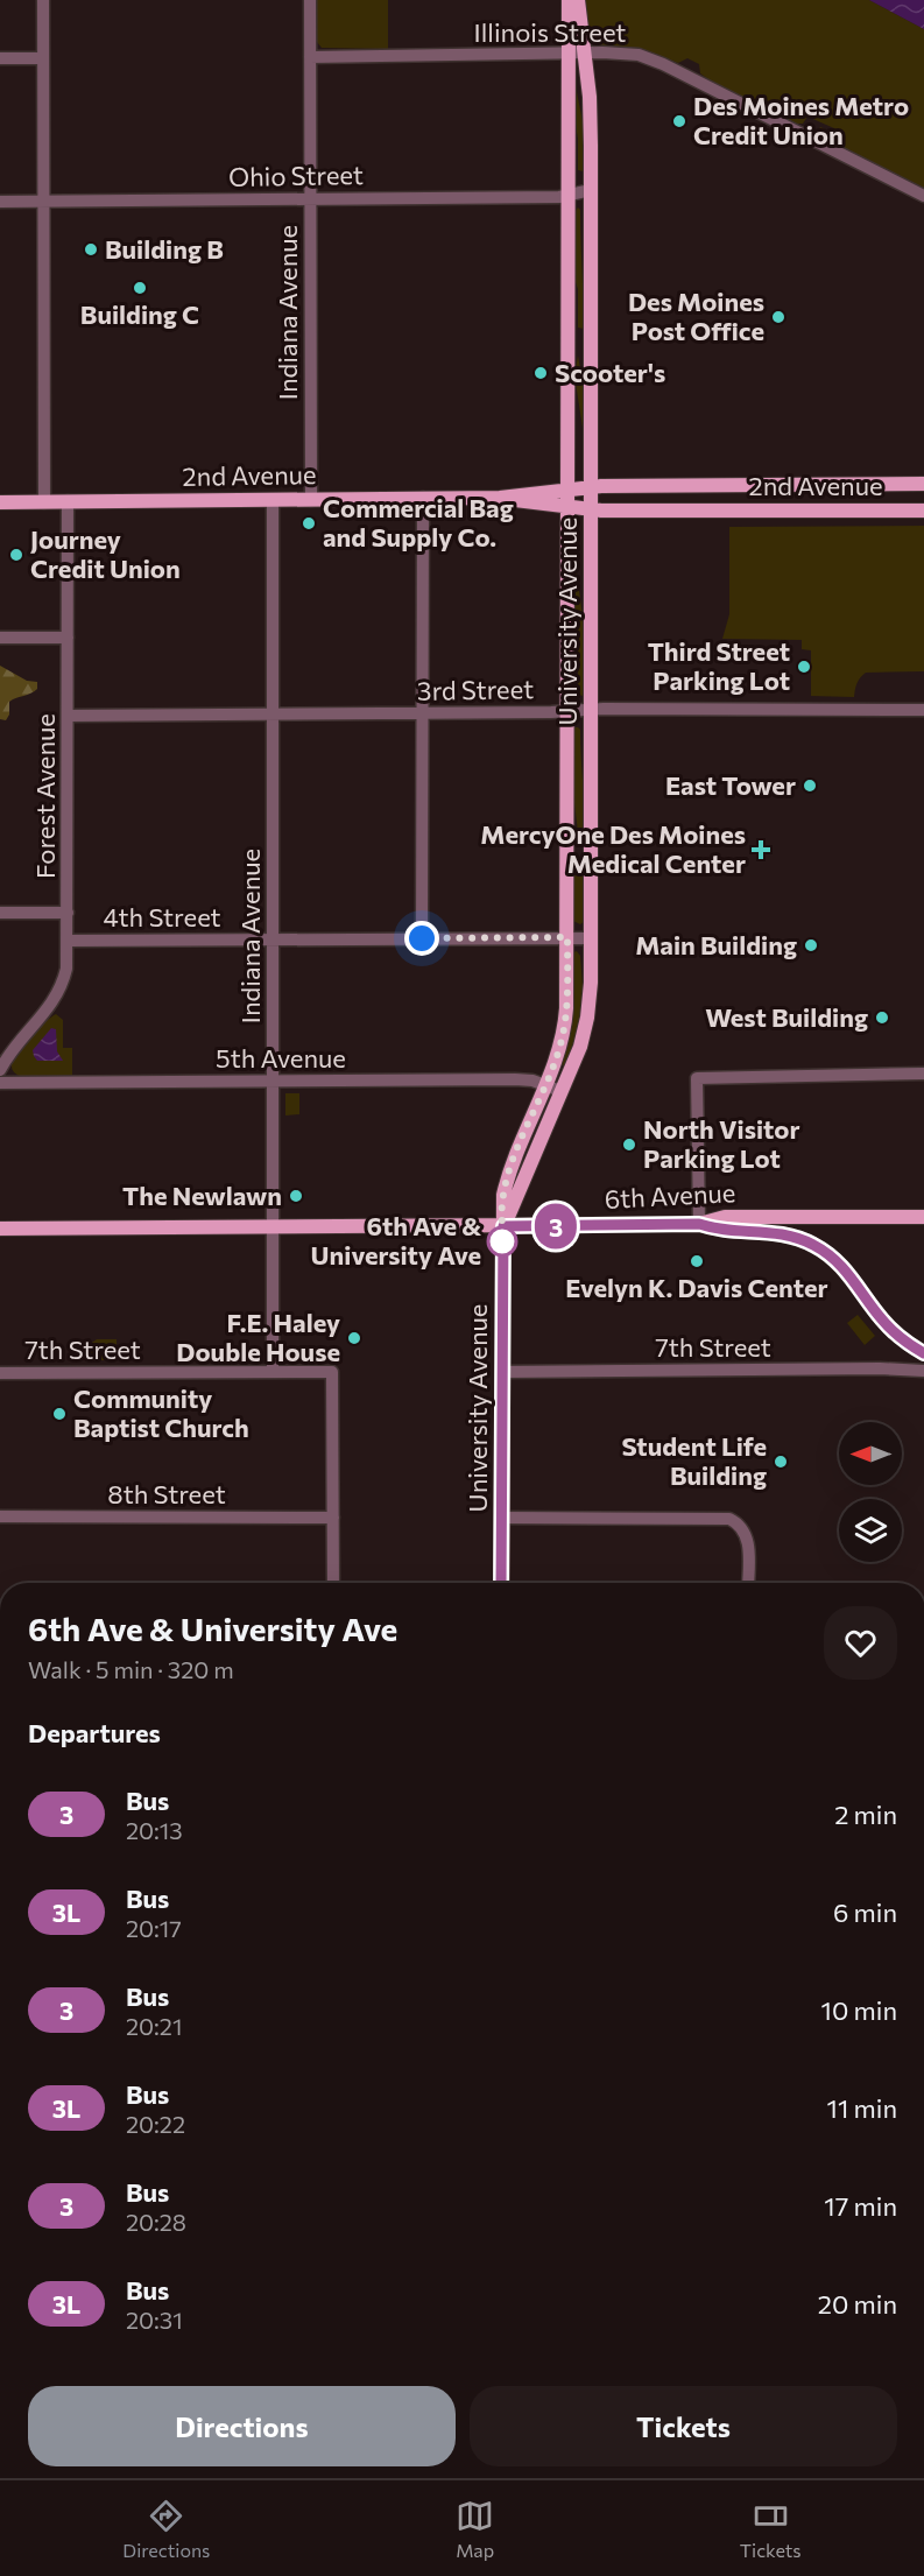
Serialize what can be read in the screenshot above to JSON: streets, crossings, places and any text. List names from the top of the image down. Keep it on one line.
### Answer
{"streets":{"main road":["2nd Avenue","University Avenue","6th Avenue"],"street":["Illinois Street","Ohio Street","Indiana Avenue","3rd Street","Forest Avenue","4th Street","5th Avenue","7th Street","8th Street"]},"crossings":[["Illinois Street","Indiana Avenue"],["Illinois Street","University Avenue"],["Ohio Street","Indiana Avenue"],["Ohio Street","University Avenue"],["Indiana Avenue","2nd Avenue"],["Indiana Avenue","3rd Street"],["Indiana Avenue","4th Street"],["Indiana Avenue","5th Avenue"],["Indiana Avenue","6th Avenue"],["Indiana Avenue","7th Street"],["2nd Avenue","University Avenue"],["2nd Avenue","Forest Avenue"],["University Avenue","3rd Street"],["University Avenue","4th Street"],["University Avenue","5th Avenue"],["University Avenue","6th Avenue"],["University Avenue","7th Street"],["3rd Street","Forest Avenue"],["Forest Avenue","4th Street"],["7th Street","8th Street"]],"places":{"other":["Des Moines Metro Credit Union","Building B","Building C","Des Moines Post Office","Scooter's","Commercial Bag and Supply Co.","Journey Credit Union","Third Street Parking Lot","East Tower","Main Building","West Building","North Visitor Parking Lot","The Newlawn","6th Ave & University Ave","Evelyn K. Davis Center","F.E. Haley Double House","Community Baptist Church","Student Life Building"],"health":["MercyOne Des Moines Medical Center"]},"lines":["bus line 3"],"north":"left","page":{"on_map":"3","heading":[["6th Ave & University Ave","Walk · 5 min · 320 m"],"Departures"],"list":[{"mark":"3","name":"Bus","note":"20:13","value":"2 min"},{"mark":"3L","name":"Bus","note":"20:17","value":"6 min"},{"mark":"3","name":"Bus","note":"20:21","value":"10 min"},{"mark":"3L","name":"Bus","note":"20:22","value":"11 min"},{"mark":"3","name":"Bus","note":"20:28","value":"17 min"},{"mark":"3L","name":"Bus","note":"20:31","value":"20 min"}],"buttons":["Directions","Tickets"],"tabs":["Directions","Map","Tickets"]}}
